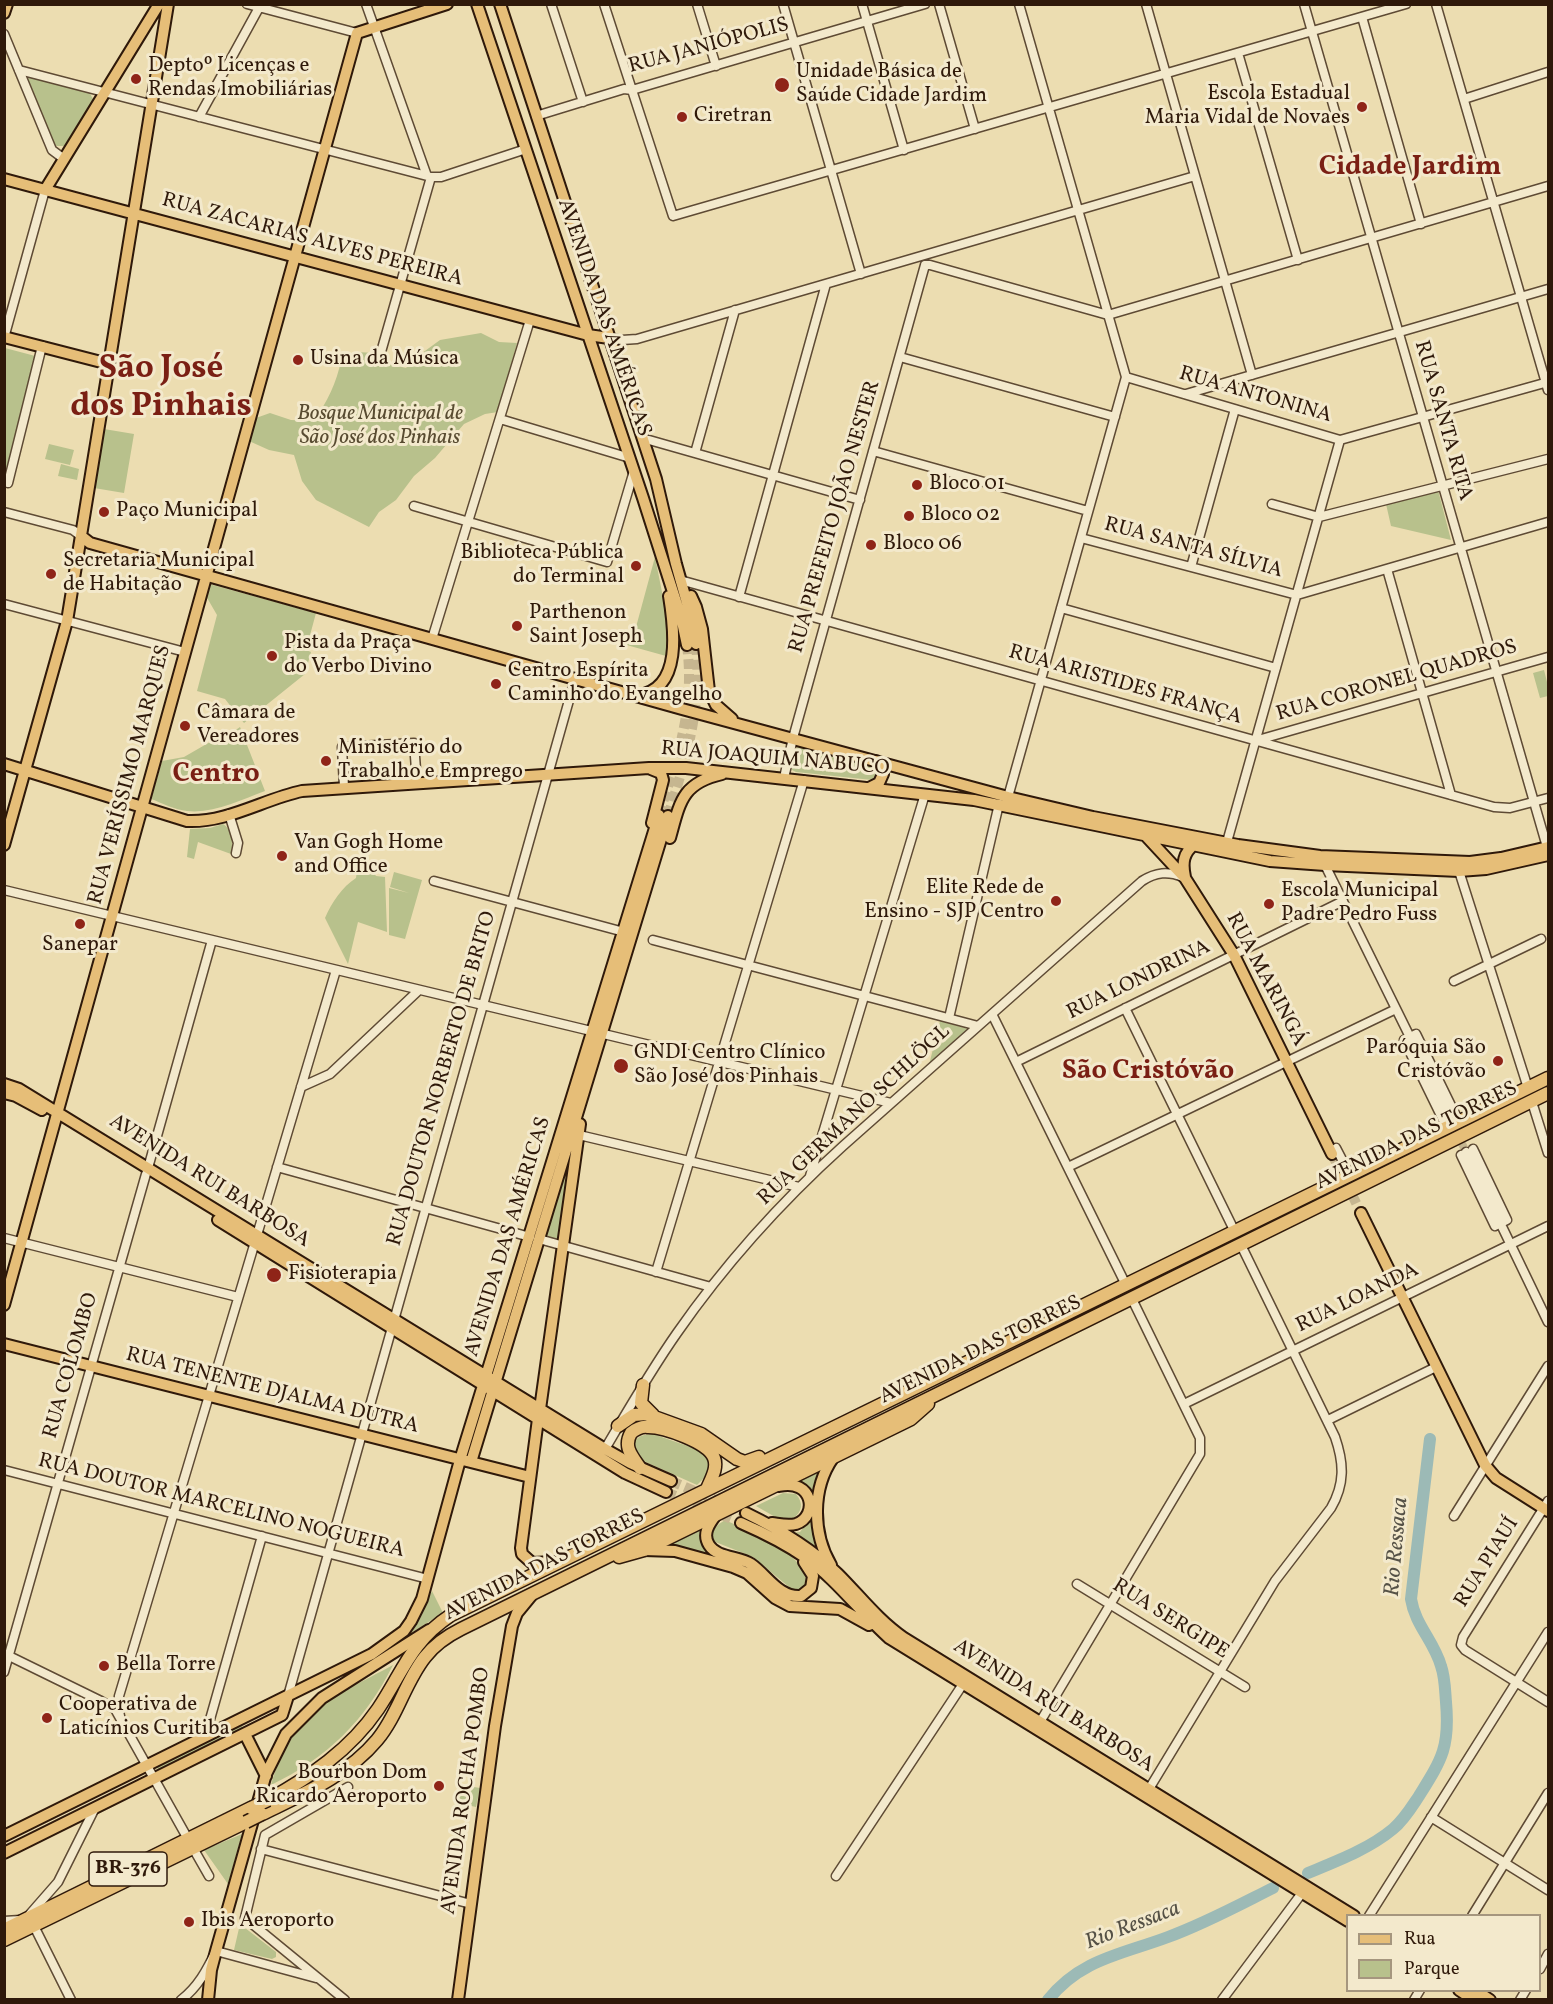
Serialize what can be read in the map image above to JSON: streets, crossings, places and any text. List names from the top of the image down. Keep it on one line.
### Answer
{"streets":{"highway":["AVENIDA DAS TORRES","BR-376"],"main road":["RUA ZACARIAS ALVES PEREIRA","AVENIDA DAS AMÉRICAS","RUA JOAQUIM NABUCO","RUA VERÍSSIMO MARQUES","RUA MARINGÁ","AVENIDA RUI BARBOSA","RUA TENENTE DJALMA DUTRA","AVENIDA ROCHA POMBO"],"street":["RUA JANIÓPOLIS","RUA ANTONINA","RUA SANTA RITA","RUA PREFEITO JOÃO NESTER","RUA SANTA SÍLVIA","RUA CORONEL QUADROS","RUA ARISTIDES FRANÇA","RUA LONDRINA","RUA DOUTOR NORBERTO DE BRITO","RUA GERMANO SCHLÖGL","RUA LOANDA","RUA COLOMBO","RUA DOUTOR MARCELINO NOGUEIRA","RUA PIAUÍ","RUA SERGIPE"]},"crossings":[["RUA JANIÓPOLIS","AVENIDA DAS AMÉRICAS"],["RUA ZACARIAS ALVES PEREIRA","AVENIDA DAS AMÉRICAS"],["RUA ZACARIAS ALVES PEREIRA","RUA VERÍSSIMO MARQUES"],["AVENIDA DAS AMÉRICAS","RUA ARISTIDES FRANÇA"],["AVENIDA DAS AMÉRICAS","AVENIDA RUI BARBOSA"],["AVENIDA DAS AMÉRICAS","RUA TENENTE DJALMA DUTRA"],["AVENIDA DAS AMÉRICAS","RUA DOUTOR MARCELINO NOGUEIRA"],["RUA ANTONINA","RUA SANTA RITA"],["RUA SANTA RITA","RUA CORONEL QUADROS"],["RUA SANTA RITA","RUA ARISTIDES FRANÇA"],["RUA SANTA RITA","RUA JOAQUIM NABUCO"],["RUA PREFEITO JOÃO NESTER","RUA ARISTIDES FRANÇA"],["RUA PREFEITO JOÃO NESTER","RUA JOAQUIM NABUCO"],["RUA CORONEL QUADROS","RUA ARISTIDES FRANÇA"],["RUA JOAQUIM NABUCO","RUA VERÍSSIMO MARQUES"],["RUA JOAQUIM NABUCO","RUA MARINGÁ"],["RUA JOAQUIM NABUCO","RUA DOUTOR NORBERTO DE BRITO"],["RUA VERÍSSIMO MARQUES","AVENIDA RUI BARBOSA"],["RUA MARINGÁ","RUA LONDRINA"],["RUA MARINGÁ","RUA GERMANO SCHLÖGL"],["RUA DOUTOR NORBERTO DE BRITO","AVENIDA RUI BARBOSA"],["RUA DOUTOR NORBERTO DE BRITO","RUA TENENTE DJALMA DUTRA"],["RUA DOUTOR NORBERTO DE BRITO","RUA DOUTOR MARCELINO NOGUEIRA"],["RUA GERMANO SCHLÖGL","AVENIDA RUI BARBOSA"],["AVENIDA DAS TORRES","AVENIDA ROCHA POMBO"],["AVENIDA DAS TORRES","BR-376"],["AVENIDA RUI BARBOSA","RUA COLOMBO"],["RUA COLOMBO","RUA TENENTE DJALMA DUTRA"],["RUA COLOMBO","RUA DOUTOR MARCELINO NOGUEIRA"]],"districts":["Cidade Jardim","São José dos Pinhais","Centro","São Cristóvão"],"water":["Rio Ressaca"],"parks":["Bosque Municipal de São José dos Pinhais"],"places":["Deptoº Licenças e Rendas Imobiliárias","Unidade Básica de Saúde Cidade Jardim","Escola Estadual Maria Vidal de Novaes","Ciretran","Usina da Música","Bloco 01","Paço Municipal","Bloco 02","Bloco 06","Biblioteca Pública do Terminal","Secretaria Municipal de Habitação","Parthenon Saint Joseph","Pista da Praça do Verbo Divino","Centro Espírita Caminho do Evangelho","Câmara de Vereadores","Ministério do Trabalho e Emprego","Van Gogh Home and Office","Elite Rede de Ensino - SJP Centro","Escola Municipal Padre Pedro Fuss","Sanepar","Paróquia São Cristóvão","GNDI Centro Clínico São José dos Pinhais","Fisioterapia","Bella Torre","Cooperativa de Laticínios Curitiba","Bourbon Dom Ricardo Aeroporto","Ibis Aeroporto"],"legend":["Rua","Parque"]}
